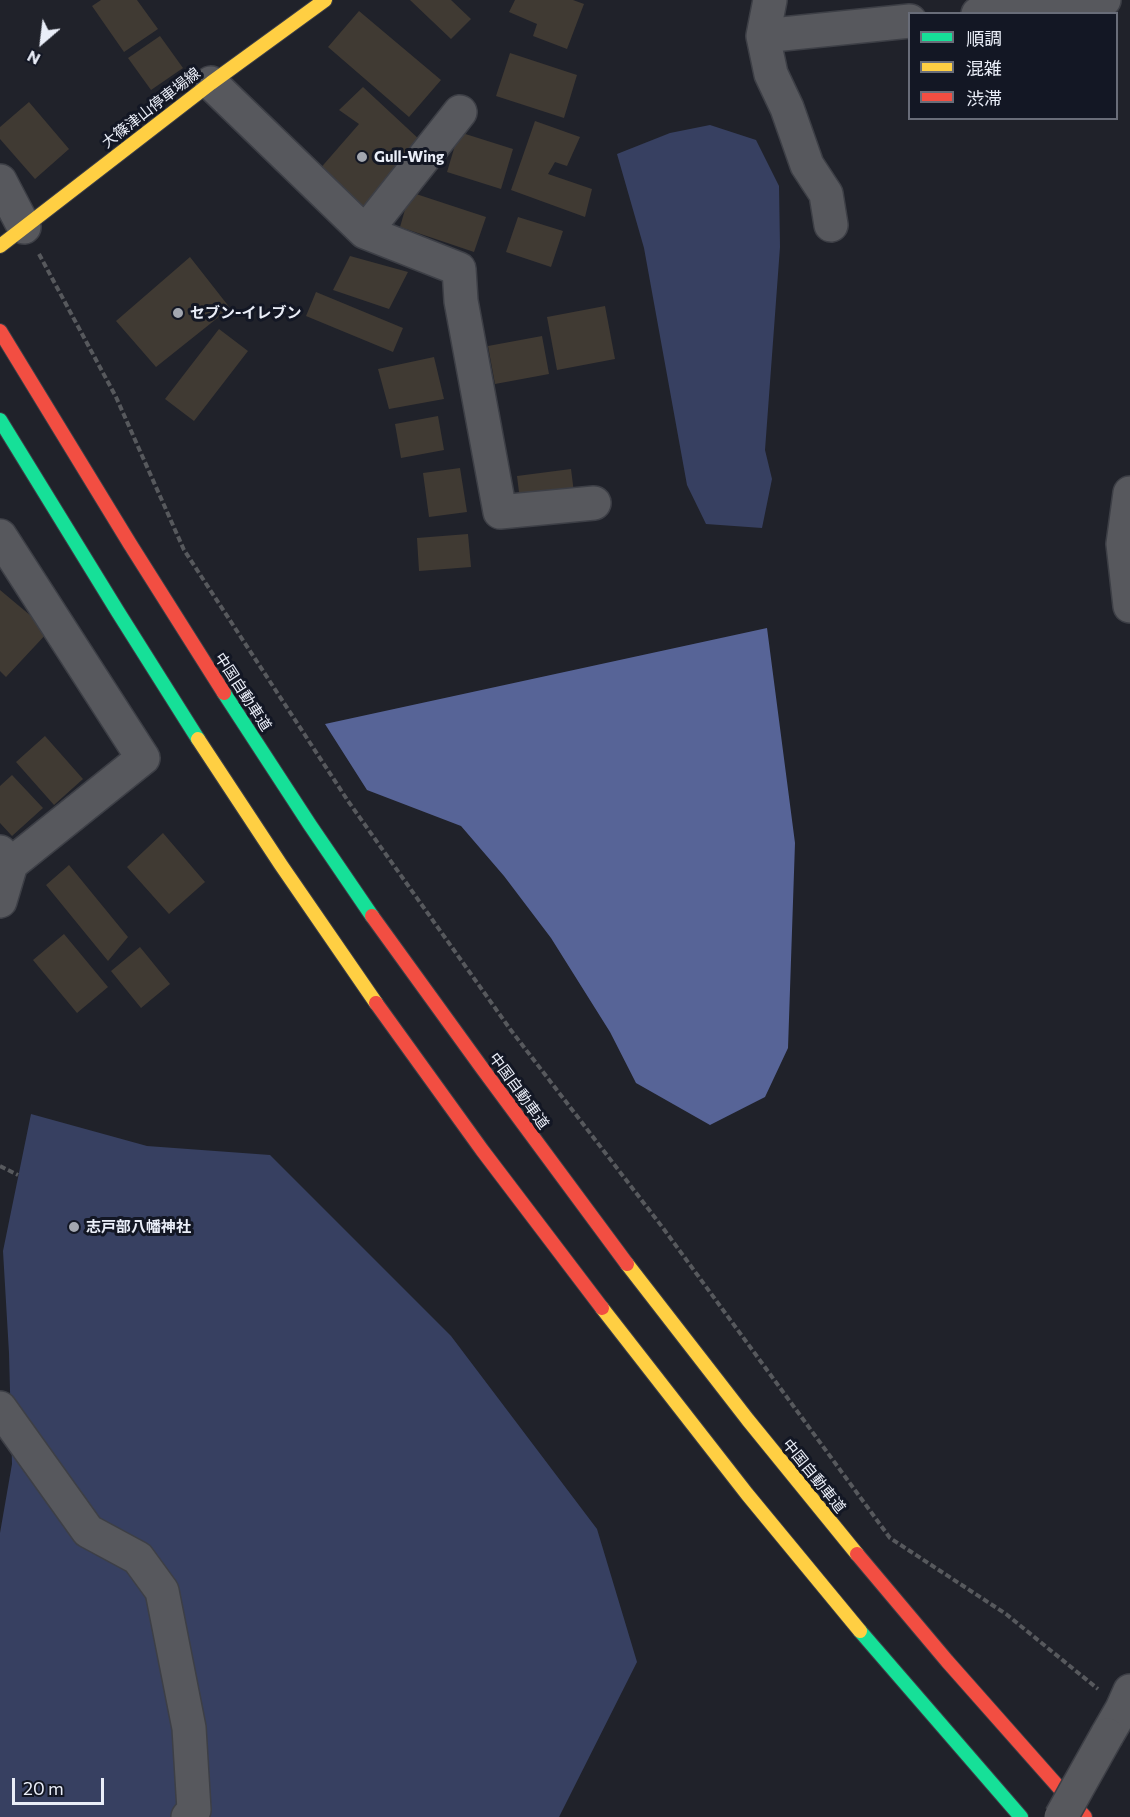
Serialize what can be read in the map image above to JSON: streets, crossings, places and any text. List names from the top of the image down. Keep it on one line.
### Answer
{"streets":{"main road":["大篠津山停車場線","中国自動車道"]},"places":["Gull-Wing","セブン-イレブン","志戸部八幡神社"],"legend":["順調","混雑","渋滞"],"scale_bar":"20 m","north":"bottom left"}
